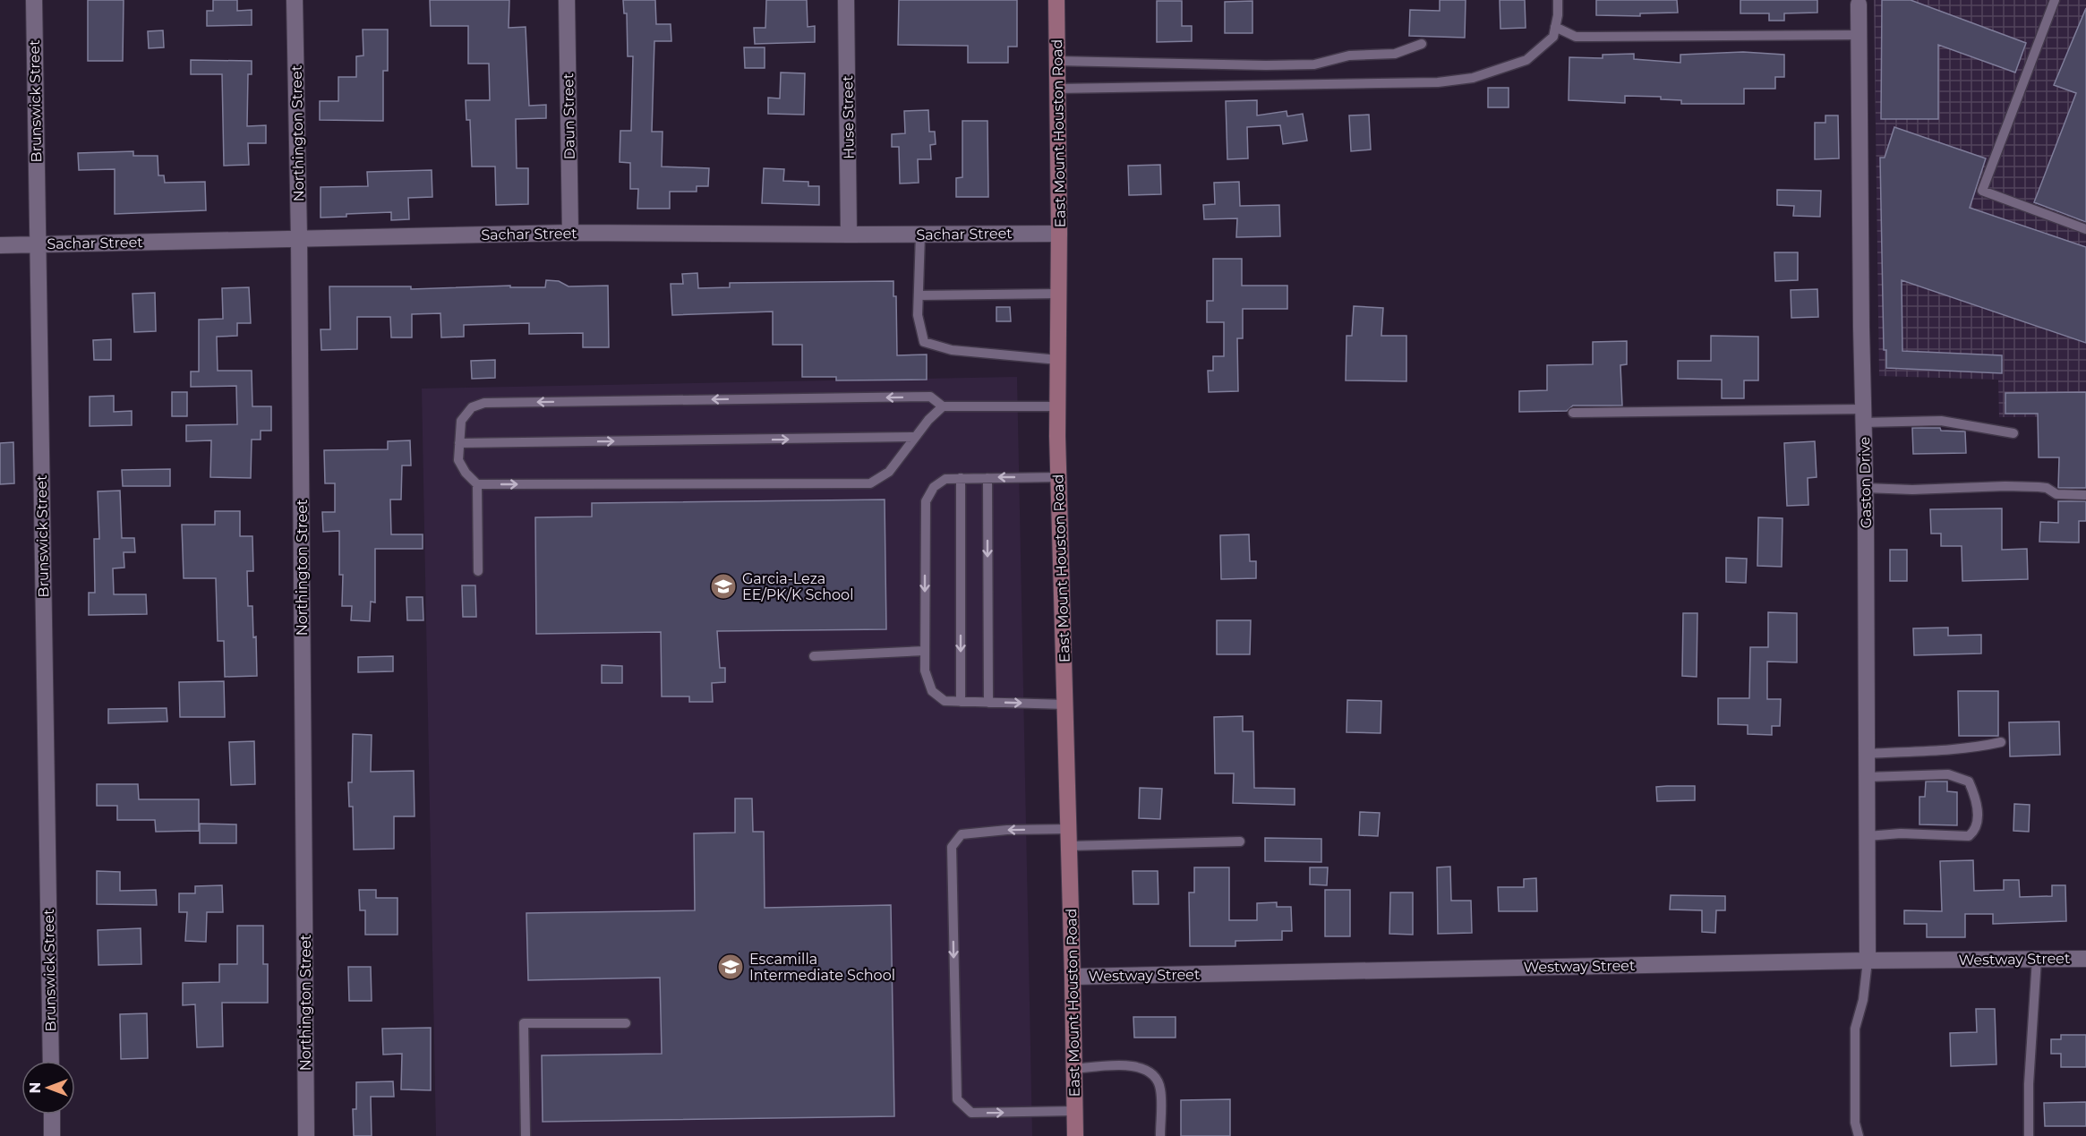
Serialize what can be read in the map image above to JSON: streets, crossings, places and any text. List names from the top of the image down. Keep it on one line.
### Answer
{"streets":{"main road":["East Mount Houston Road"],"street":["Brunswick Street","Daun Street","Huse Street","Northington Street","Sachar Street","Gaston Drive","Westway Street"]},"crossings":[["Brunswick Street","Sachar Street"],["Daun Street","Sachar Street"],["Huse Street","Sachar Street"],["Northington Street","Sachar Street"],["East Mount Houston Road","Sachar Street"],["East Mount Houston Road","Westway Street"],["Gaston Drive","Westway Street"]],"places":{"school or university":["Garcia-Leza EE/PK/K School","Escamilla Intermediate School"]},"north":"left"}
